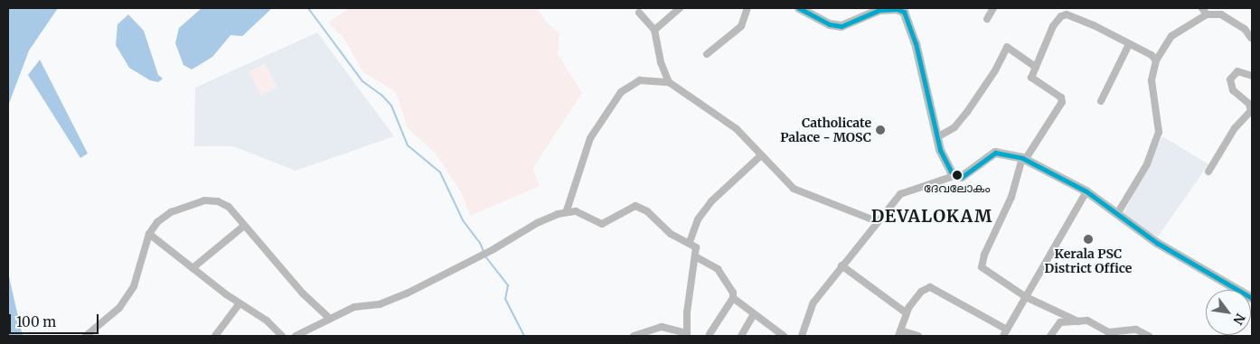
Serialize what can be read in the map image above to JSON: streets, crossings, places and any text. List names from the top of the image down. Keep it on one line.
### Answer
{"districts":["DEVALOKAM"],"places":["Catholicate Palace - MOSC","ദേവലോകം","Kerala PSC District Office"],"scale_bar":"100 m","north":"bottom right"}
